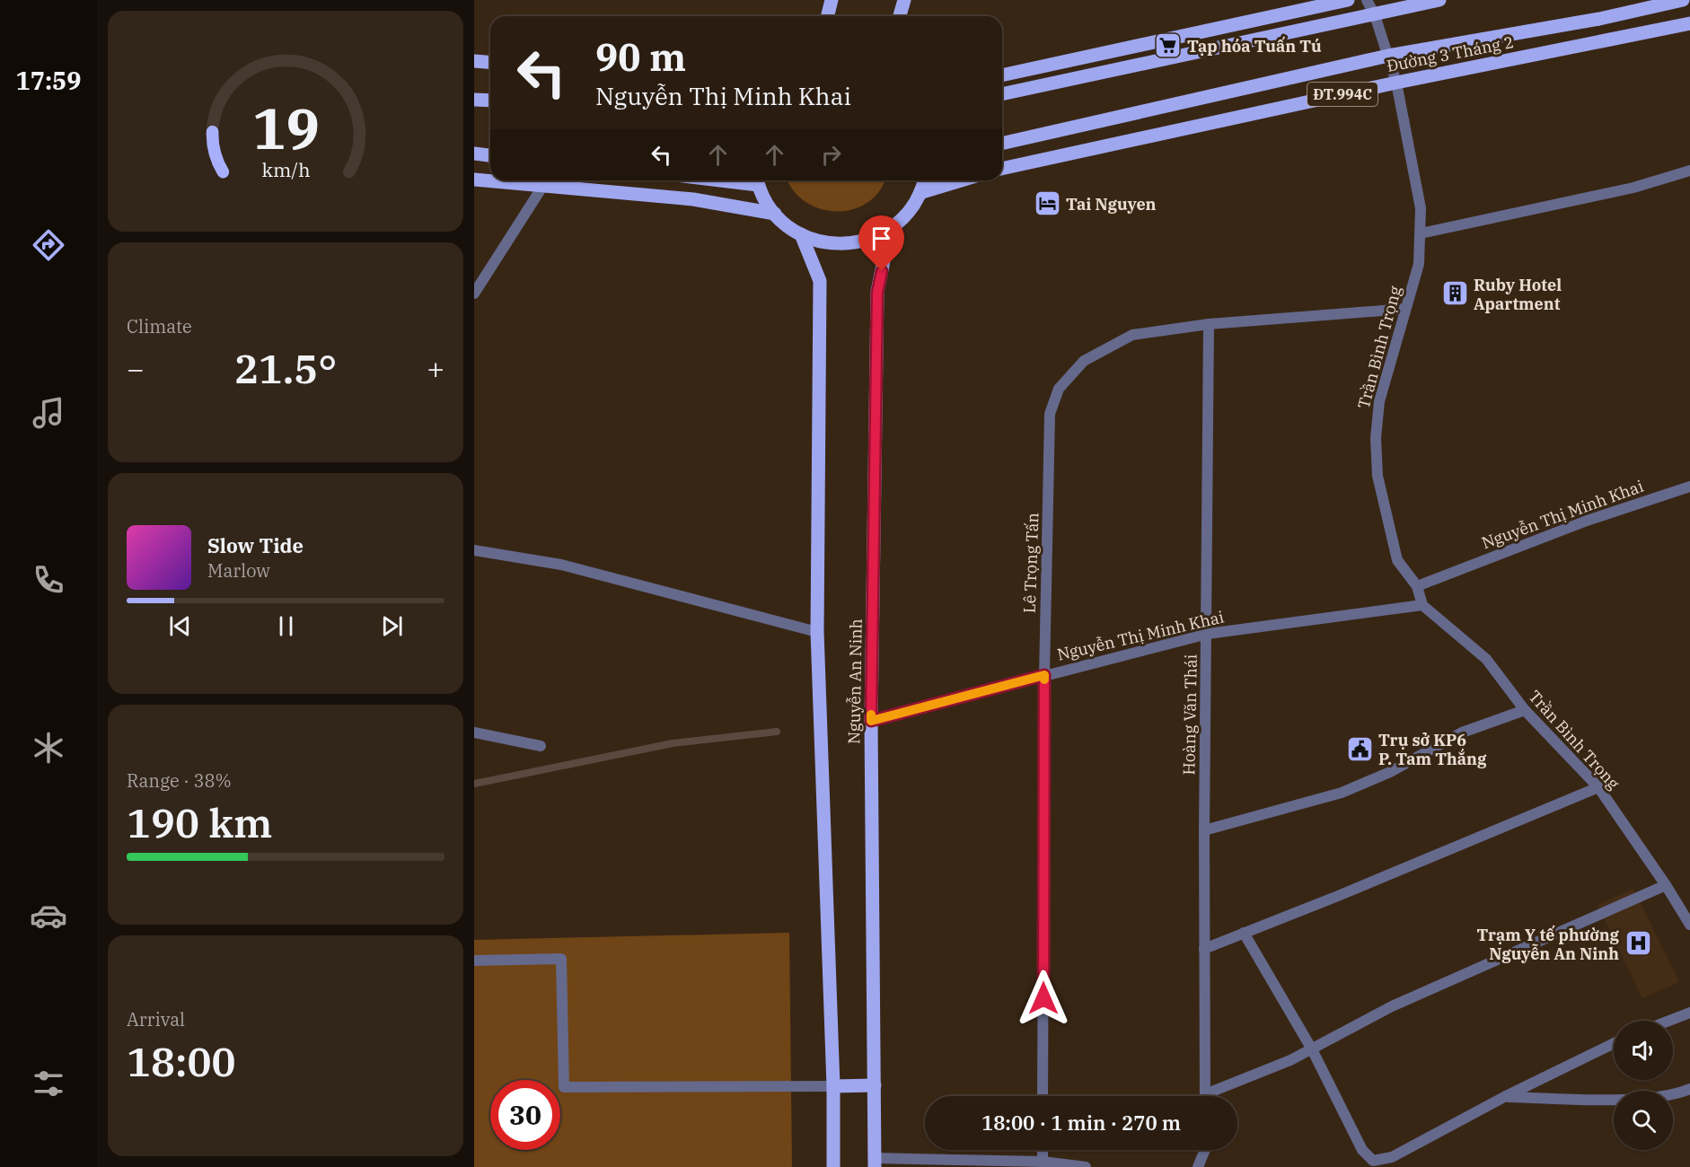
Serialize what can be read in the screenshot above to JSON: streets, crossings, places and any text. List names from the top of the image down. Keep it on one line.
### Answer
{"streets":{"main road":["Đường 3 Tháng 2","ĐT.994C","Nguyễn An Ninh"],"street":["Trần Bình Trọng","Nguyễn Thị Minh Khai","Lê Trọng Tấn","Hoàng Văn Thái"]},"crossings":[["Đường 3 Tháng 2","Trần Bình Trọng"],["Trần Bình Trọng","Nguyễn Thị Minh Khai"],["Trần Bình Trọng","Lê Trọng Tấn"],["Nguyễn Thị Minh Khai","Lê Trọng Tấn"],["Nguyễn Thị Minh Khai","Nguyễn An Ninh"],["Nguyễn Thị Minh Khai","Hoàng Văn Thái"],["Lê Trọng Tấn","Hoàng Văn Thái"]],"places":{"supermarket":["Tạp hóa Tuấn Tú"],"hotel":["Tai Nguyen"],"building":["Ruby Hotel Apartment"],"public building":["Trụ sở KP6 P. Tam Thắng"],"hospital":["Trạm Y tế phường Nguyễn An Ninh"]},"page":{"tabs":"17:59","turn":["90 m","Nguyễn Thị Minh Khai"],"tile":["Climate",["Range · 38%","190 km"],["Arrival","18:00"]],"heat":["−","21.5°","+"],"song":["Slow Tide","Marlow"],"limit":"30","trip":"18:00 · 1 min · 270 m","gauge":["19","km/h"]}}
